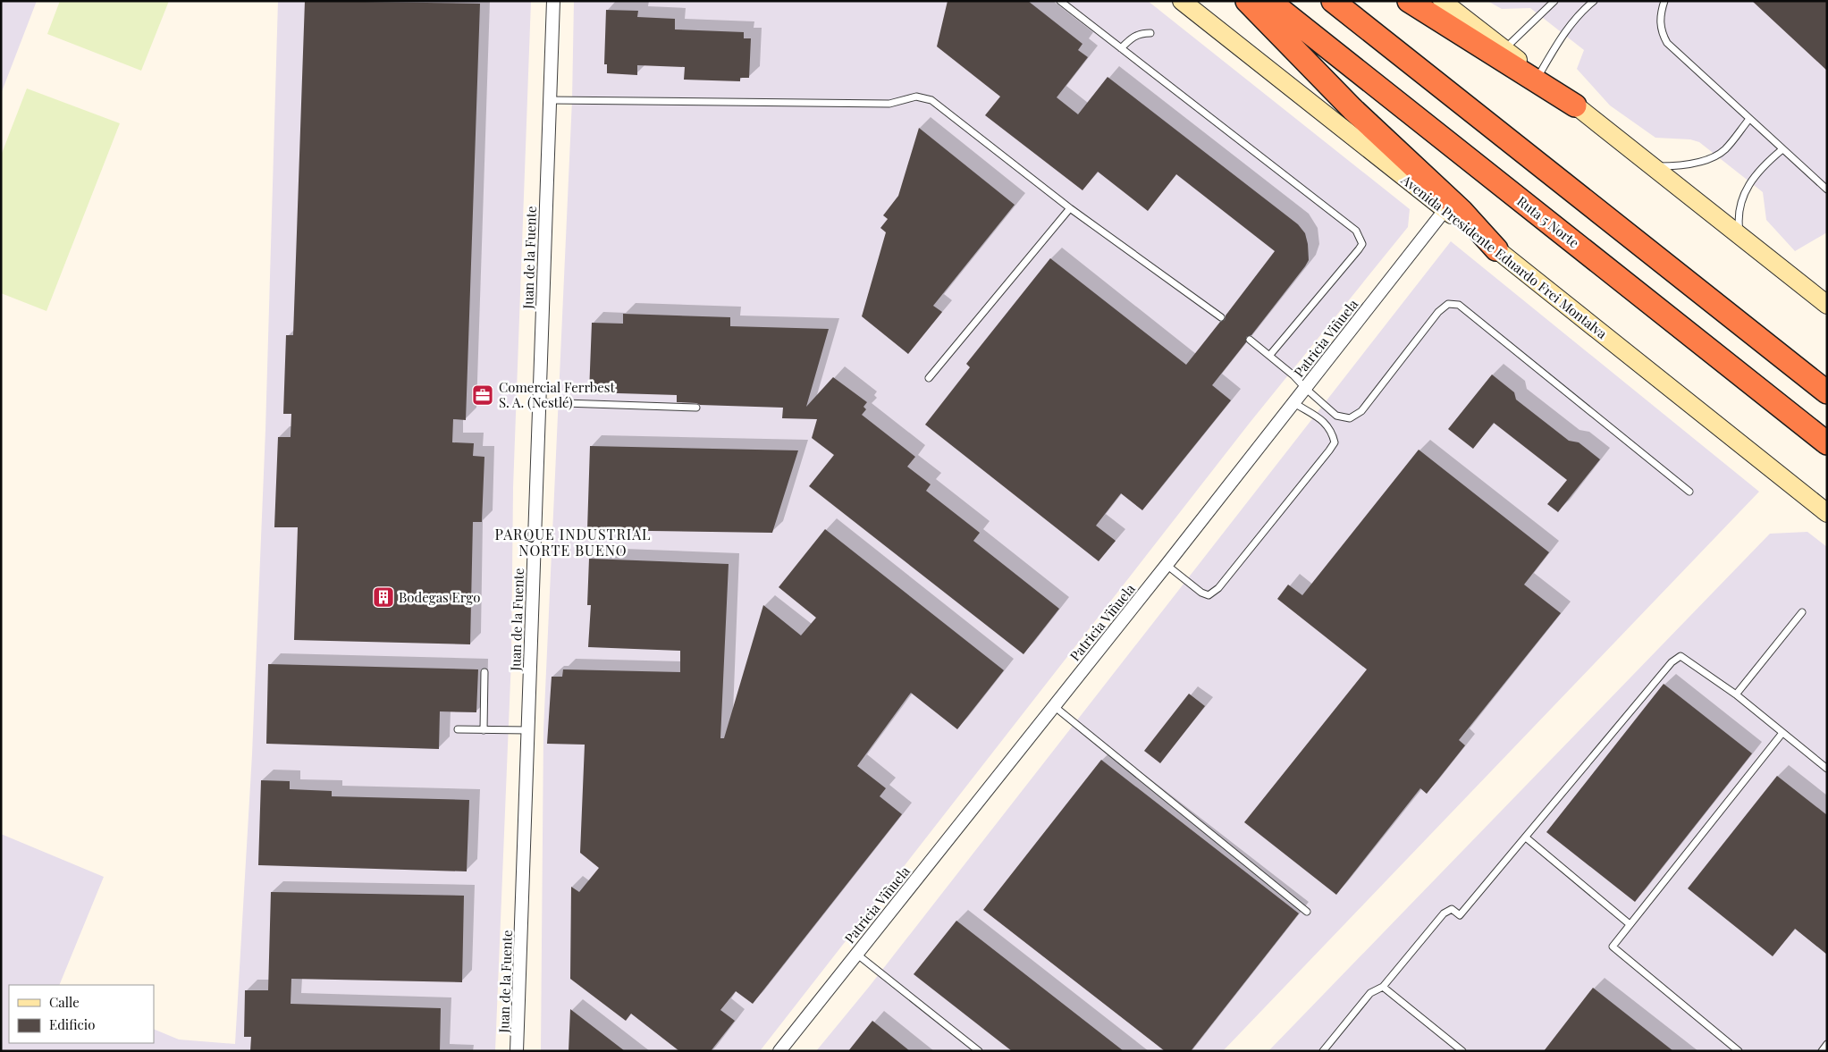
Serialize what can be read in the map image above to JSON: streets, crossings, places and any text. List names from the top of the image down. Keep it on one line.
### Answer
{"streets":{"highway":["Ruta 5 Norte"],"main road":["Avenida Presidente Eduardo Frei Montalva"],"street":["Juan de la Fuente","Patricia Viñuela"]},"crossings":[["Avenida Presidente Eduardo Frei Montalva","Patricia Viñuela"]],"districts":["PARQUE INDUSTRIAL NORTE BUENO"],"places":{"office":["Comercial Ferrbest S. A. (Nestlé)"],"building":["Bodegas Ergo"]},"legend":["Calle","Edificio"]}
